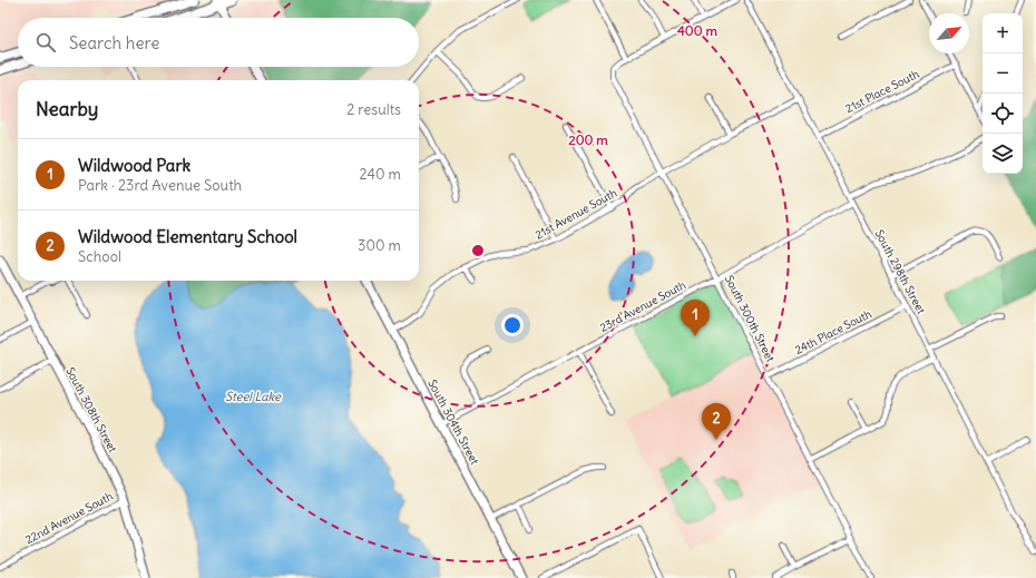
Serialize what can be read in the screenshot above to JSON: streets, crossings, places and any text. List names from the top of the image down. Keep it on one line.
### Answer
{"streets":{"street":["21st Place South","21st Avenue South","South 298th Street","23rd Avenue South","South 300th Street","24th Place South","South 308th Street","South 304th Street","22nd Avenue South"]},"crossings":[["21st Place South","South 298th Street"],["21st Avenue South","South 298th Street"],["21st Avenue South","South 300th Street"],["21st Avenue South","South 304th Street"],["South 298th Street","23rd Avenue South"],["South 298th Street","24th Place South"],["23rd Avenue South","South 300th Street"],["23rd Avenue South","South 304th Street"],["South 300th Street","24th Place South"],["South 308th Street","22nd Avenue South"]],"water":["Steel Lake"],"north":"top right","page":{"map_buttons":["+","−"],"search":"Search here","heading":["Nearby","2 results"],"list":[{"mark":"1","name":"Wildwood Park","note":"Park · 23rd Avenue South","value":"240 m"},{"mark":"2","name":"Wildwood Elementary School","note":"School","value":"300 m"}],"pins":["1","2"]},"rings":["400 m","200 m"]}
